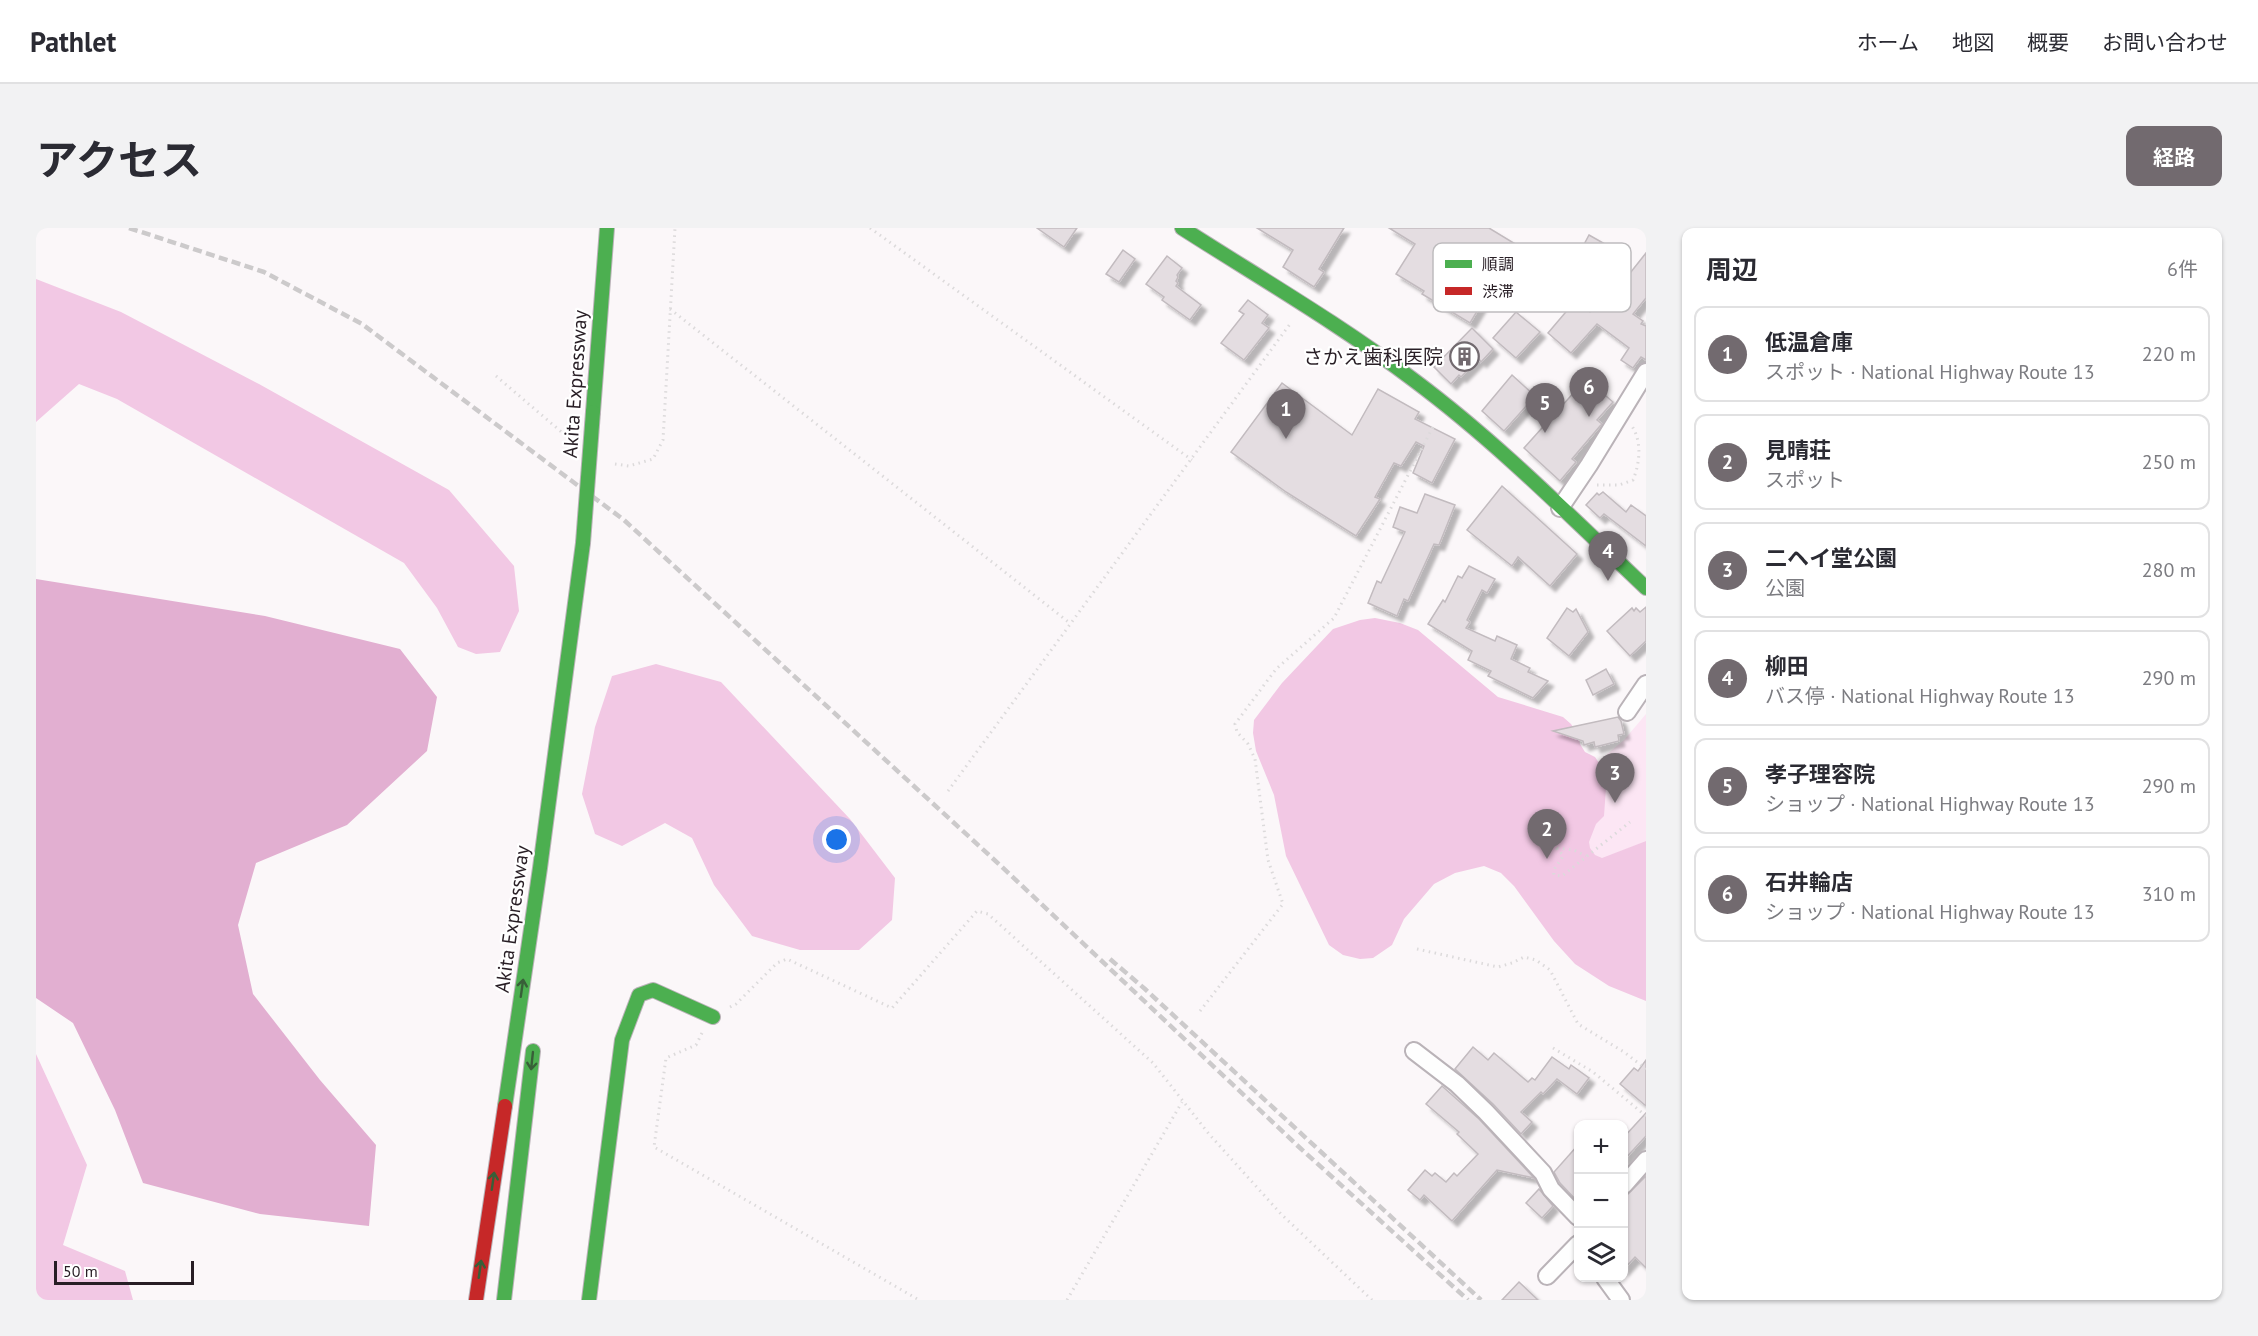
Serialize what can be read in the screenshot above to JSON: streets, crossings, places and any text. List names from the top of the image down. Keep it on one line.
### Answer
{"streets":{"main road":["Akita Expressway"]},"places":{"building":["さかえ歯科医院"]},"legend":["順調","渋滞"],"scale_bar":"50 m","page":{"header":"Pathlet","nav":["ホーム","地図","概要","お問い合わせ"],"title":"アクセス","buttons":"経路","heading":["周辺","6件"],"list":[{"mark":"1","name":"低温倉庫","note":"スポット · National Highway Route 13","value":"220 m"},{"mark":"2","name":"見晴荘","note":"スポット","value":"250 m"},{"mark":"3","name":"二ヘイ堂公園","note":"公園","value":"280 m"},{"mark":"4","name":"柳田","note":"バス停 · National Highway Route 13","value":"290 m"},{"mark":"5","name":"孝子理容院","note":"ショップ · National Highway Route 13","value":"290 m"},{"mark":"6","name":"石井輪店","note":"ショップ · National Highway Route 13","value":"310 m"}],"pins":["6","5","1","4","3","2"],"map_buttons":["+","−"],"scale":"50 m"}}
